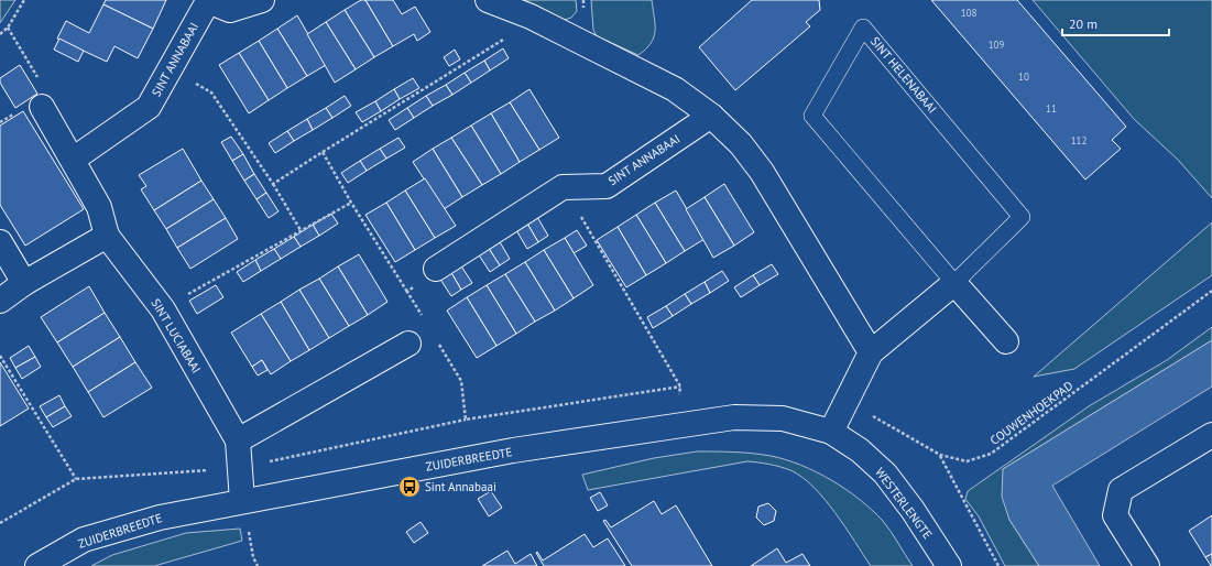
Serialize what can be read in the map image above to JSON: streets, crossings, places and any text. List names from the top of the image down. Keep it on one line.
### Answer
{"streets":{"street":["SINT ANNABAAI","SINT HELENABAAI","SINT LUCIABAAI","ZUIDERBREEDTE","WESTERLENGTE"],"path":["COUWENHOEKPAD"]},"crossings":[["SINT ANNABAAI","SINT LUCIABAAI"],["SINT HELENABAAI","COUWENHOEKPAD"],["SINT HELENABAAI","ZUIDERBREEDTE"],["SINT HELENABAAI","WESTERLENGTE"],["SINT LUCIABAAI","ZUIDERBREEDTE"],["ZUIDERBREEDTE","WESTERLENGTE"]],"places":{"bus stop":["Sint Annabaai"]},"house_numbers":["108","109","10","11","112"],"scale_bar":"20 m"}
